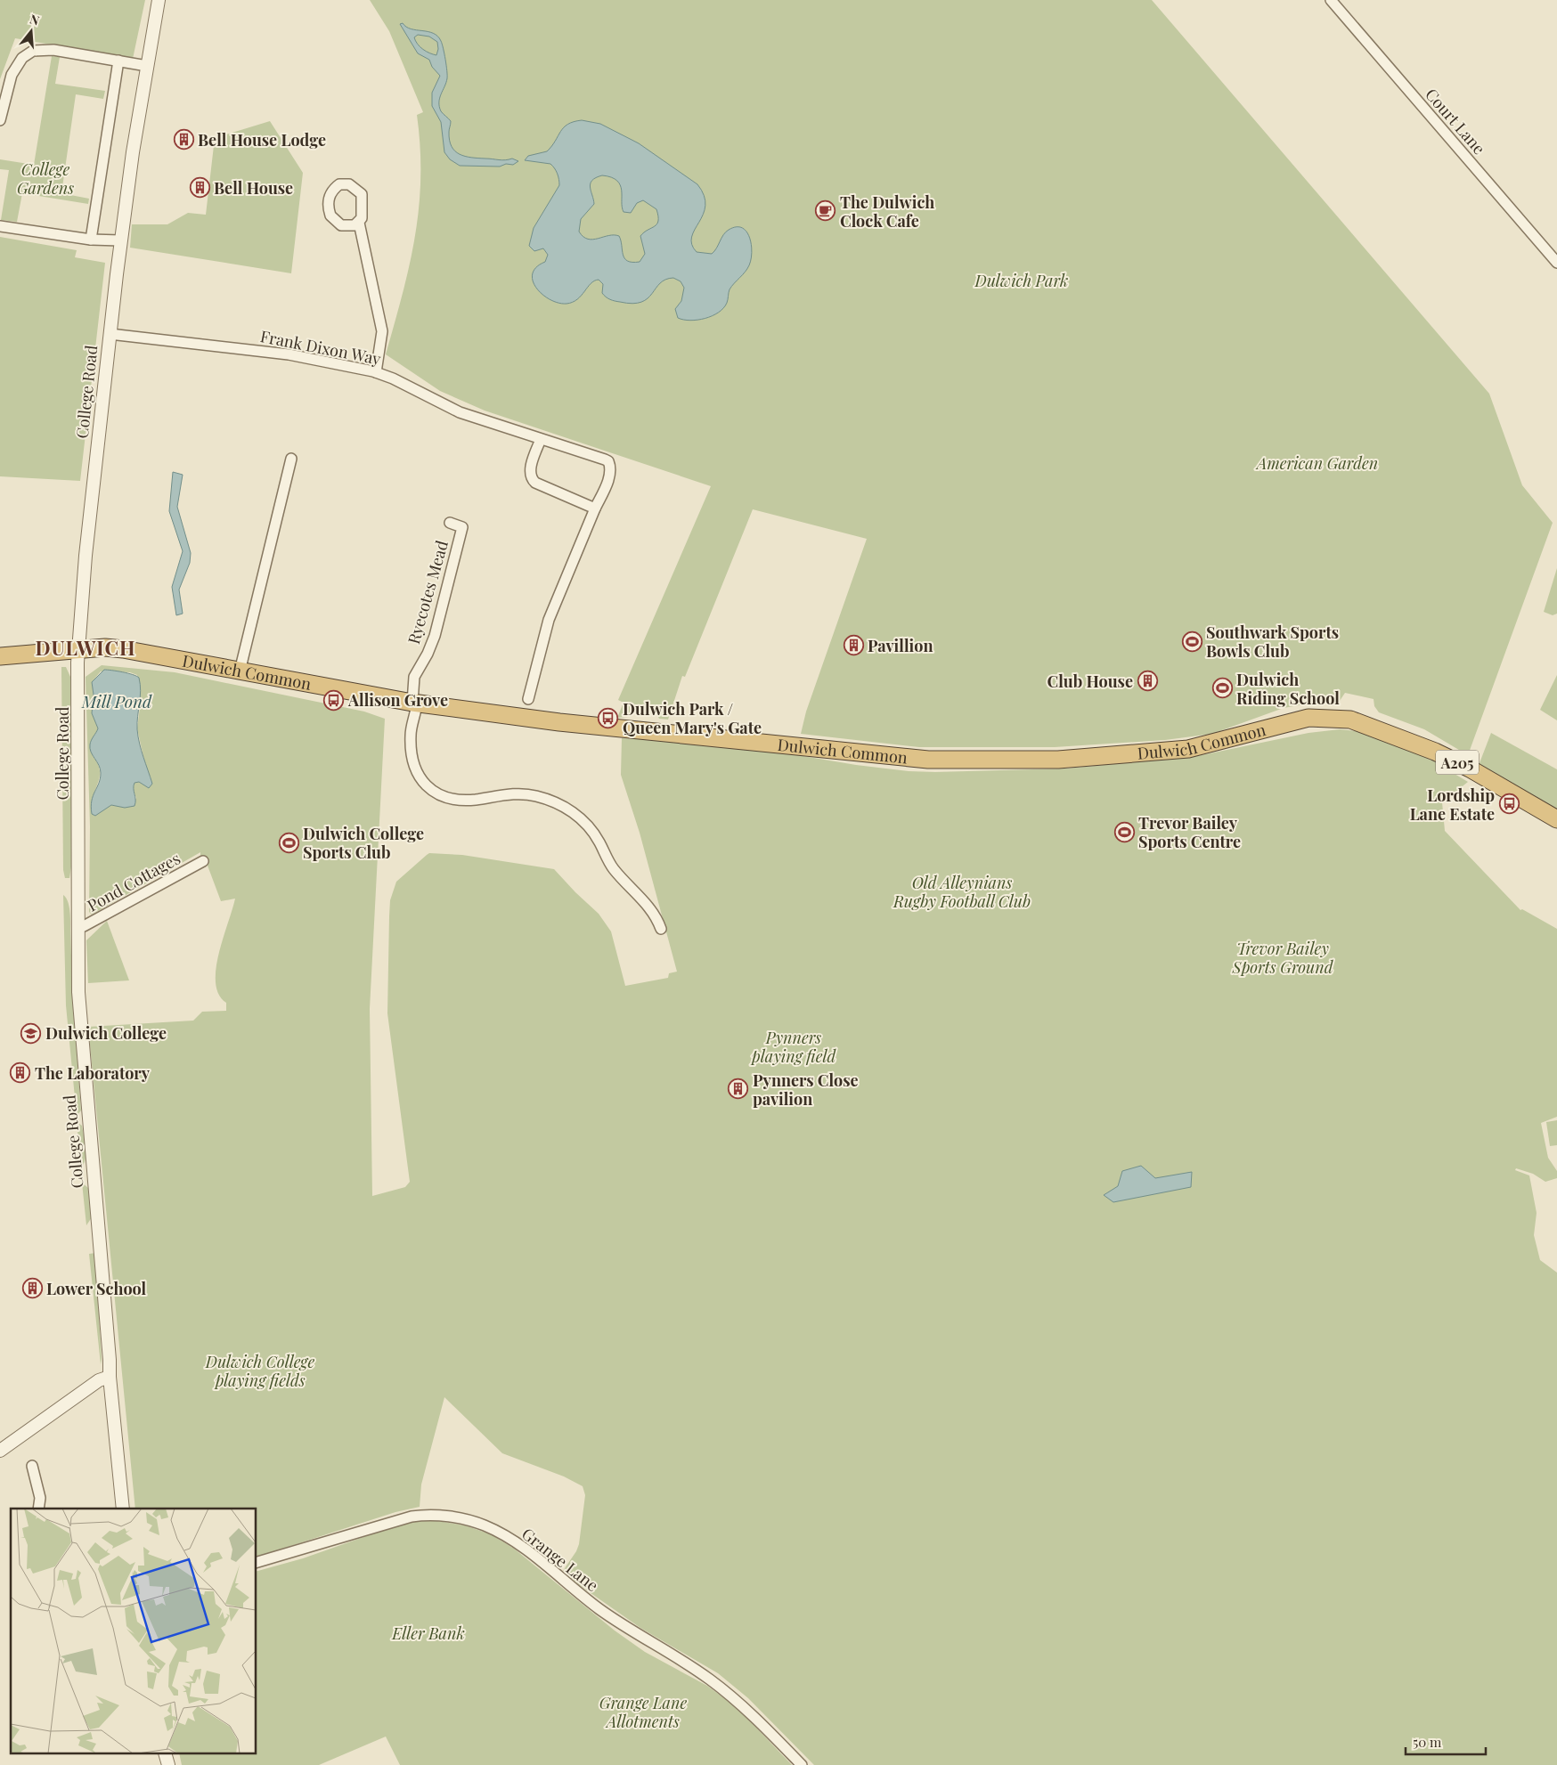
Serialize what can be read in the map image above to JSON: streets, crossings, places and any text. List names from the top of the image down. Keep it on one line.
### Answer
{"streets":{"highway":["Dulwich Common","A205"],"street":["Court Lane","Frank Dixon Way","College Road","Ryecotes Mead","Pond Cottages","Grange Lane"]},"crossings":[["Frank Dixon Way","College Road"],["College Road","Dulwich Common"],["College Road","Pond Cottages"],["Ryecotes Mead","Dulwich Common"]],"districts":["DULWICH"],"water":["Mill Pond"],"parks":["College Gardens","Dulwich Park","American Garden","Old Alleynians Rugby Football Club","Trevor Bailey Sports Ground","Pynners playing field","Dulwich College playing fields","Eller Bank","Grange Lane Allotments"],"places":{"building":["Bell House Lodge","Bell House","Pavillion","Club House","The Laboratory","Pynners Close pavilion","Lower School"],"cafe":["The Dulwich Clock Cafe"],"sports":["Southwark Sports Bowls Club","Dulwich Riding School","Trevor Bailey Sports Centre","Dulwich College Sports Club"],"bus stop":["Allison Grove","Dulwich Park / Queen Mary's Gate","Lordship Lane Estate"],"school or university":["Dulwich College"]},"scale_bar":"50 m","north":"top"}
